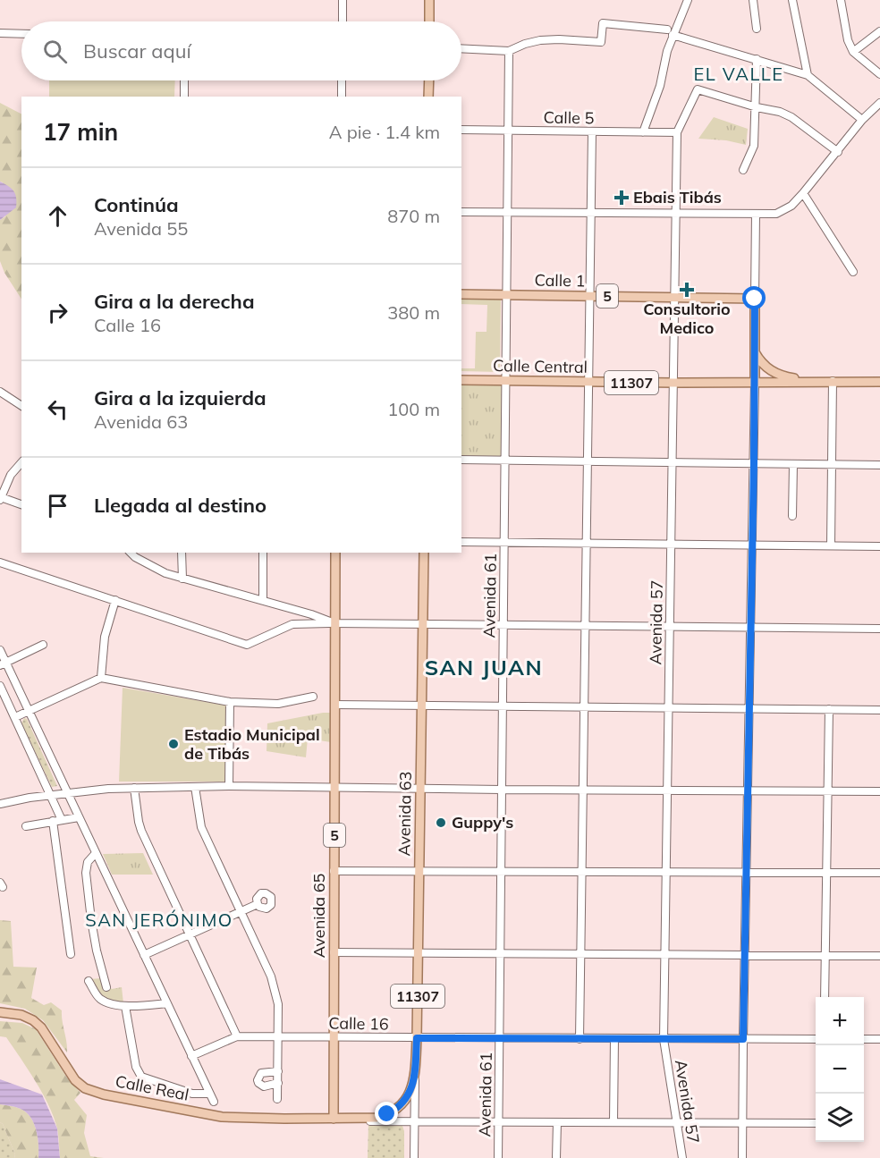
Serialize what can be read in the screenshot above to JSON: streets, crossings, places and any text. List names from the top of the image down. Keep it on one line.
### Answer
{"streets":{"main road":["Calle 1","5","Calle Central","11307","Avenida 63","Avenida 65","Calle Real"],"street":["Calle 5","Avenida 61","Avenida 57","Calle 16"]},"crossings":[["Calle 5","Avenida 61"],["Calle 5","Avenida 57"],["Calle 1","Avenida 61"],["Calle 1","Avenida 57"],["Calle Central","Avenida 61"],["Calle Central","Avenida 57"],["Avenida 61","Calle 16"],["Avenida 57","Calle 16"],["Avenida 63","Avenida 65"],["Avenida 63","Calle 16"],["Avenida 63","Calle Real"],["Avenida 65","Calle 16"],["Avenida 65","Calle Real"]],"districts":["EL VALLE","SAN JUAN","SAN JERÓNIMO"],"places":{"health":["Ebais Tibás","Consultorio Medico"],"other":["Estadio Municipal de Tibás","Guppy's"]},"page":{"search":"Buscar aquí","heading":["17 min","A pie · 1.4 km"],"list":[["Continúa","Avenida 55","870 m"],["Gira a la derecha","Calle 16","380 m"],["Gira a la izquierda","Avenida 63","100 m"],"Llegada al destino"],"map_buttons":["+","−"]}}
